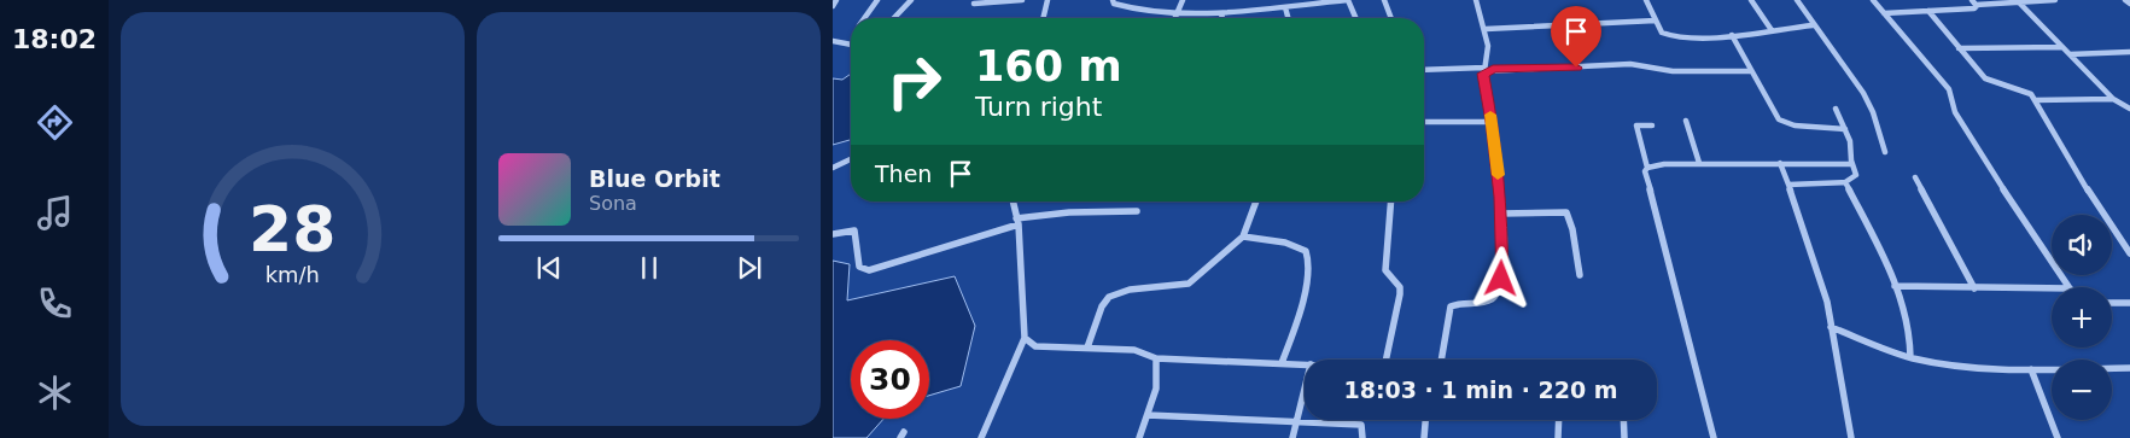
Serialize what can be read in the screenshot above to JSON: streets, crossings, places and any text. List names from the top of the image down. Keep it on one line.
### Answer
{"page":{"tabs":"18:02","turn":["160 m","Turn right"],"then":"Then","song":["Blue Orbit","Sona"],"map_buttons":["+","−"],"limit":"30","trip":"18:03 · 1 min · 220 m","gauge":["28","km/h"]}}
